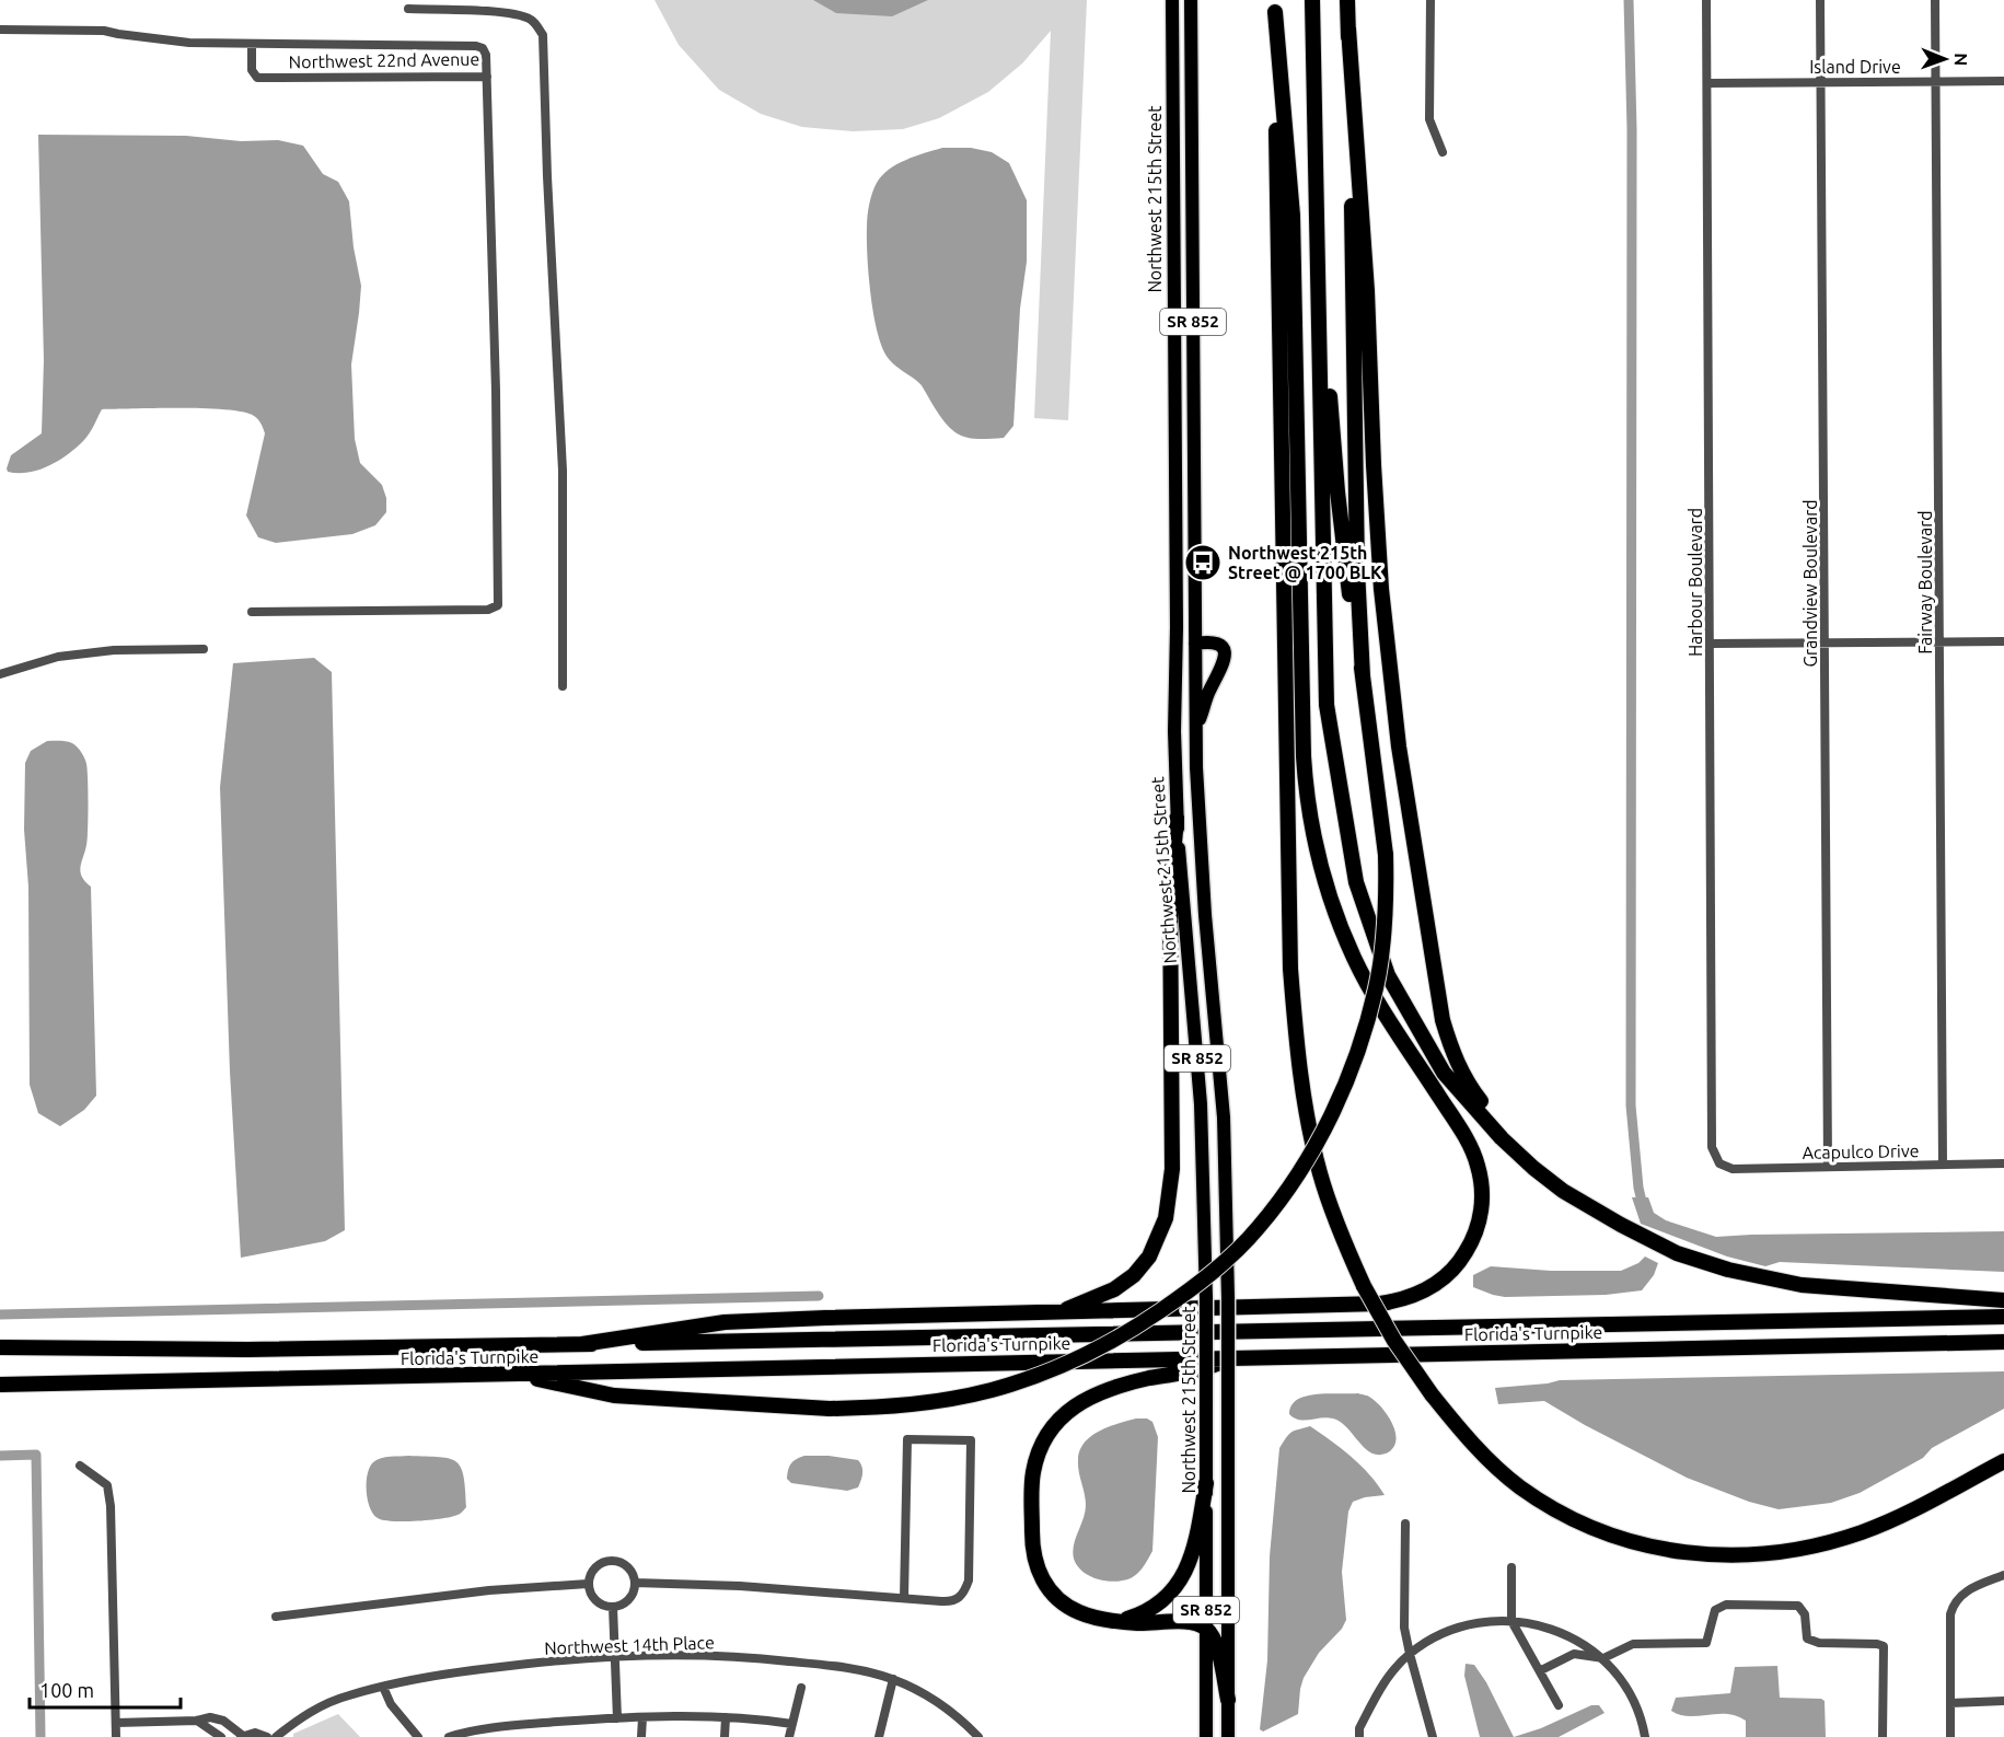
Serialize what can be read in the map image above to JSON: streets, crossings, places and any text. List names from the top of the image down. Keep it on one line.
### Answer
{"streets":{"highway":["Florida's Turnpike"],"main road":["Northwest 215th Street","SR 852"],"street":["Northwest 22nd Avenue","Island Drive","Harbour Boulevard","Fairway Boulevard","Grandview Boulevard","Acapulco Drive","Northwest 14th Place"]},"crossings":[["Island Drive","Harbour Boulevard"],["Island Drive","Fairway Boulevard"],["Island Drive","Grandview Boulevard"],["Harbour Boulevard","Acapulco Drive"],["Fairway Boulevard","Acapulco Drive"],["Grandview Boulevard","Acapulco Drive"]],"places":{"bus stop":["Northwest 215th Street @ 1700 BLK"]},"scale_bar":"100 m","north":"right"}
